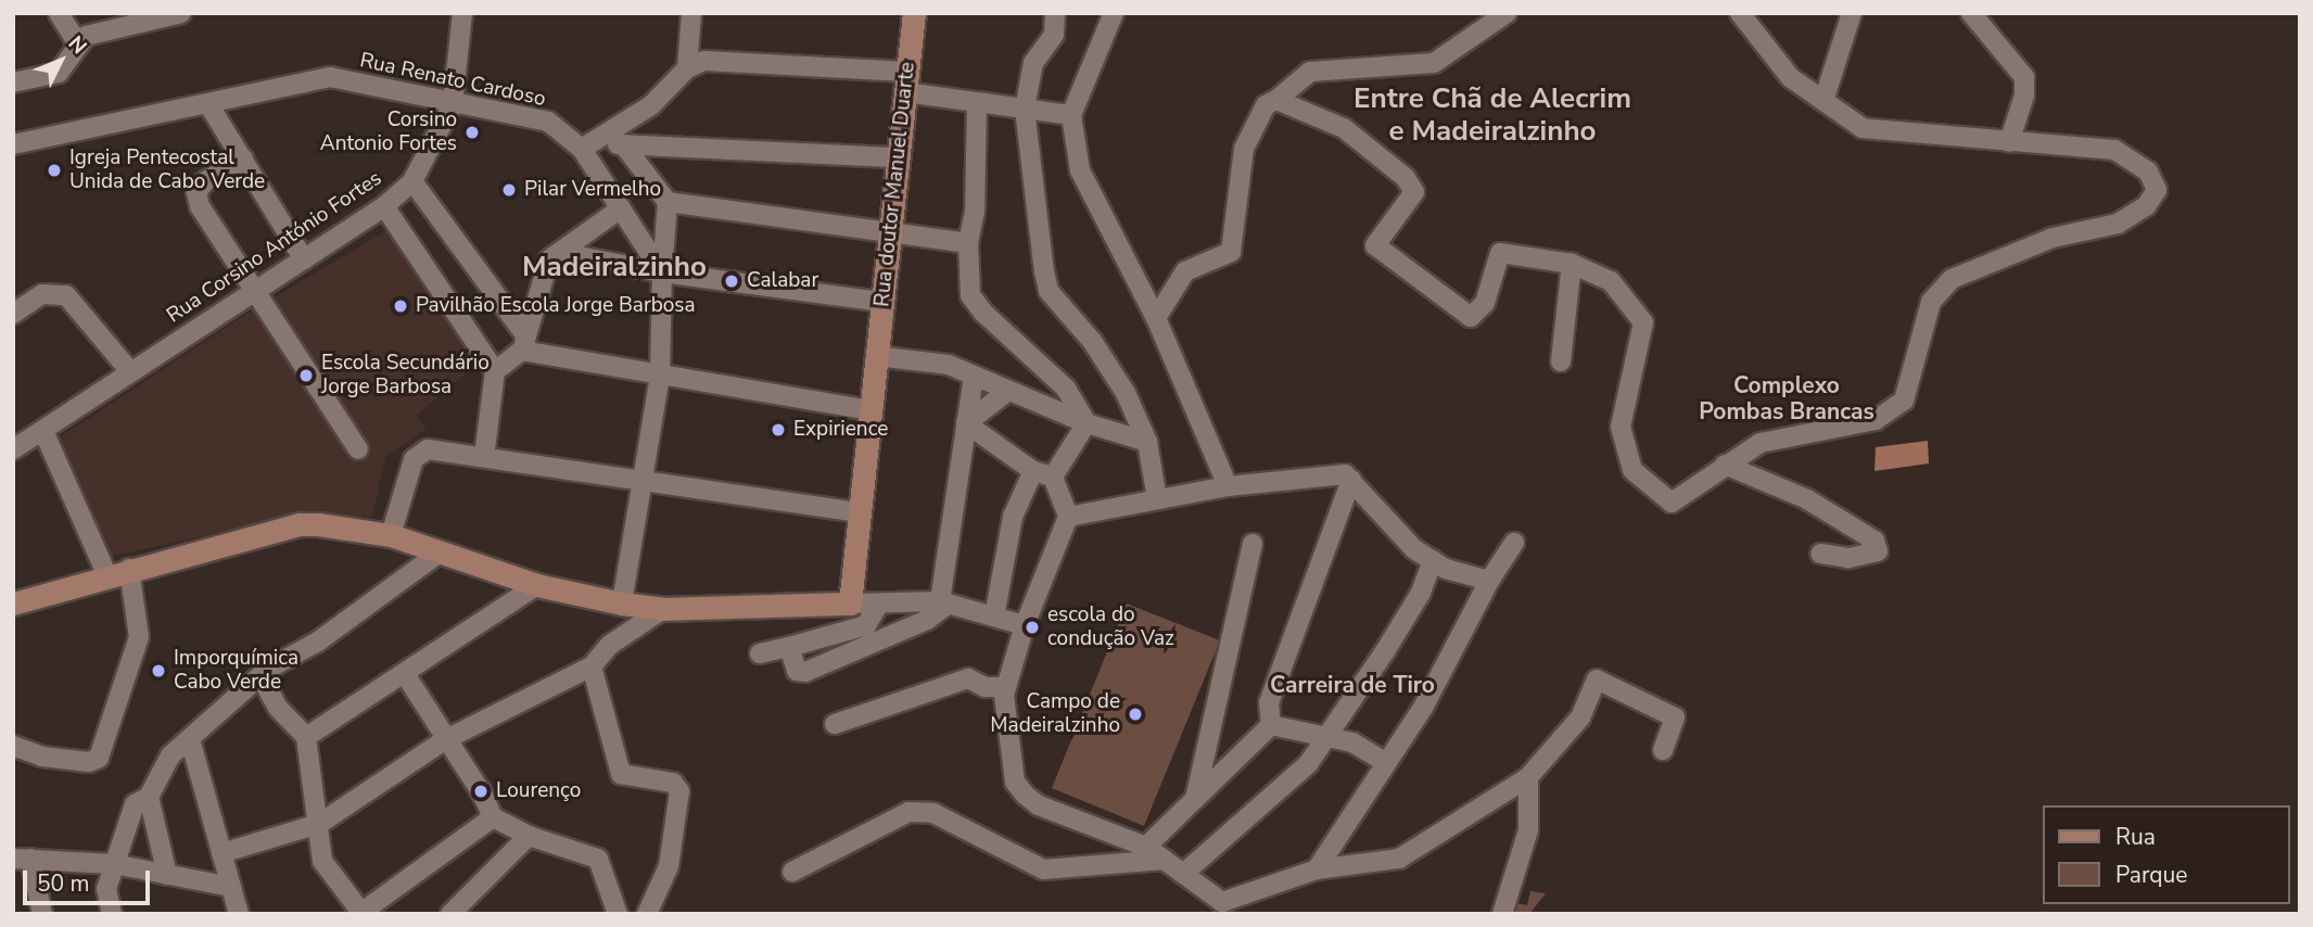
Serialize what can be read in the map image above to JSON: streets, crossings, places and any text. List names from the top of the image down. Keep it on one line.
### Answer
{"streets":{"street":["Rua Renato Cardoso","Rua doutor Manuel Duarte","Rua Corsino António Fortes"]},"crossings":[["Rua Renato Cardoso","Rua Corsino António Fortes"]],"districts":["Entre Chã de Alecrim e Madeiralzinho","Madeiralzinho","Complexo Pombas Brancas","Carreira de Tiro"],"places":["Corsino Antonio Fortes","Igreja Pentecostal Unida de Cabo Verde","Pilar Vermelho","Calabar","Pavilhão Escola Jorge Barbosa","Escola Secundário Jorge Barbosa","Expirience","escola do condução Vaz","Imporquímica Cabo Verde","Campo de Madeiralzinho","Lourenço"],"legend":["Rua","Parque"],"scale_bar":"50 m","north":"top right"}
